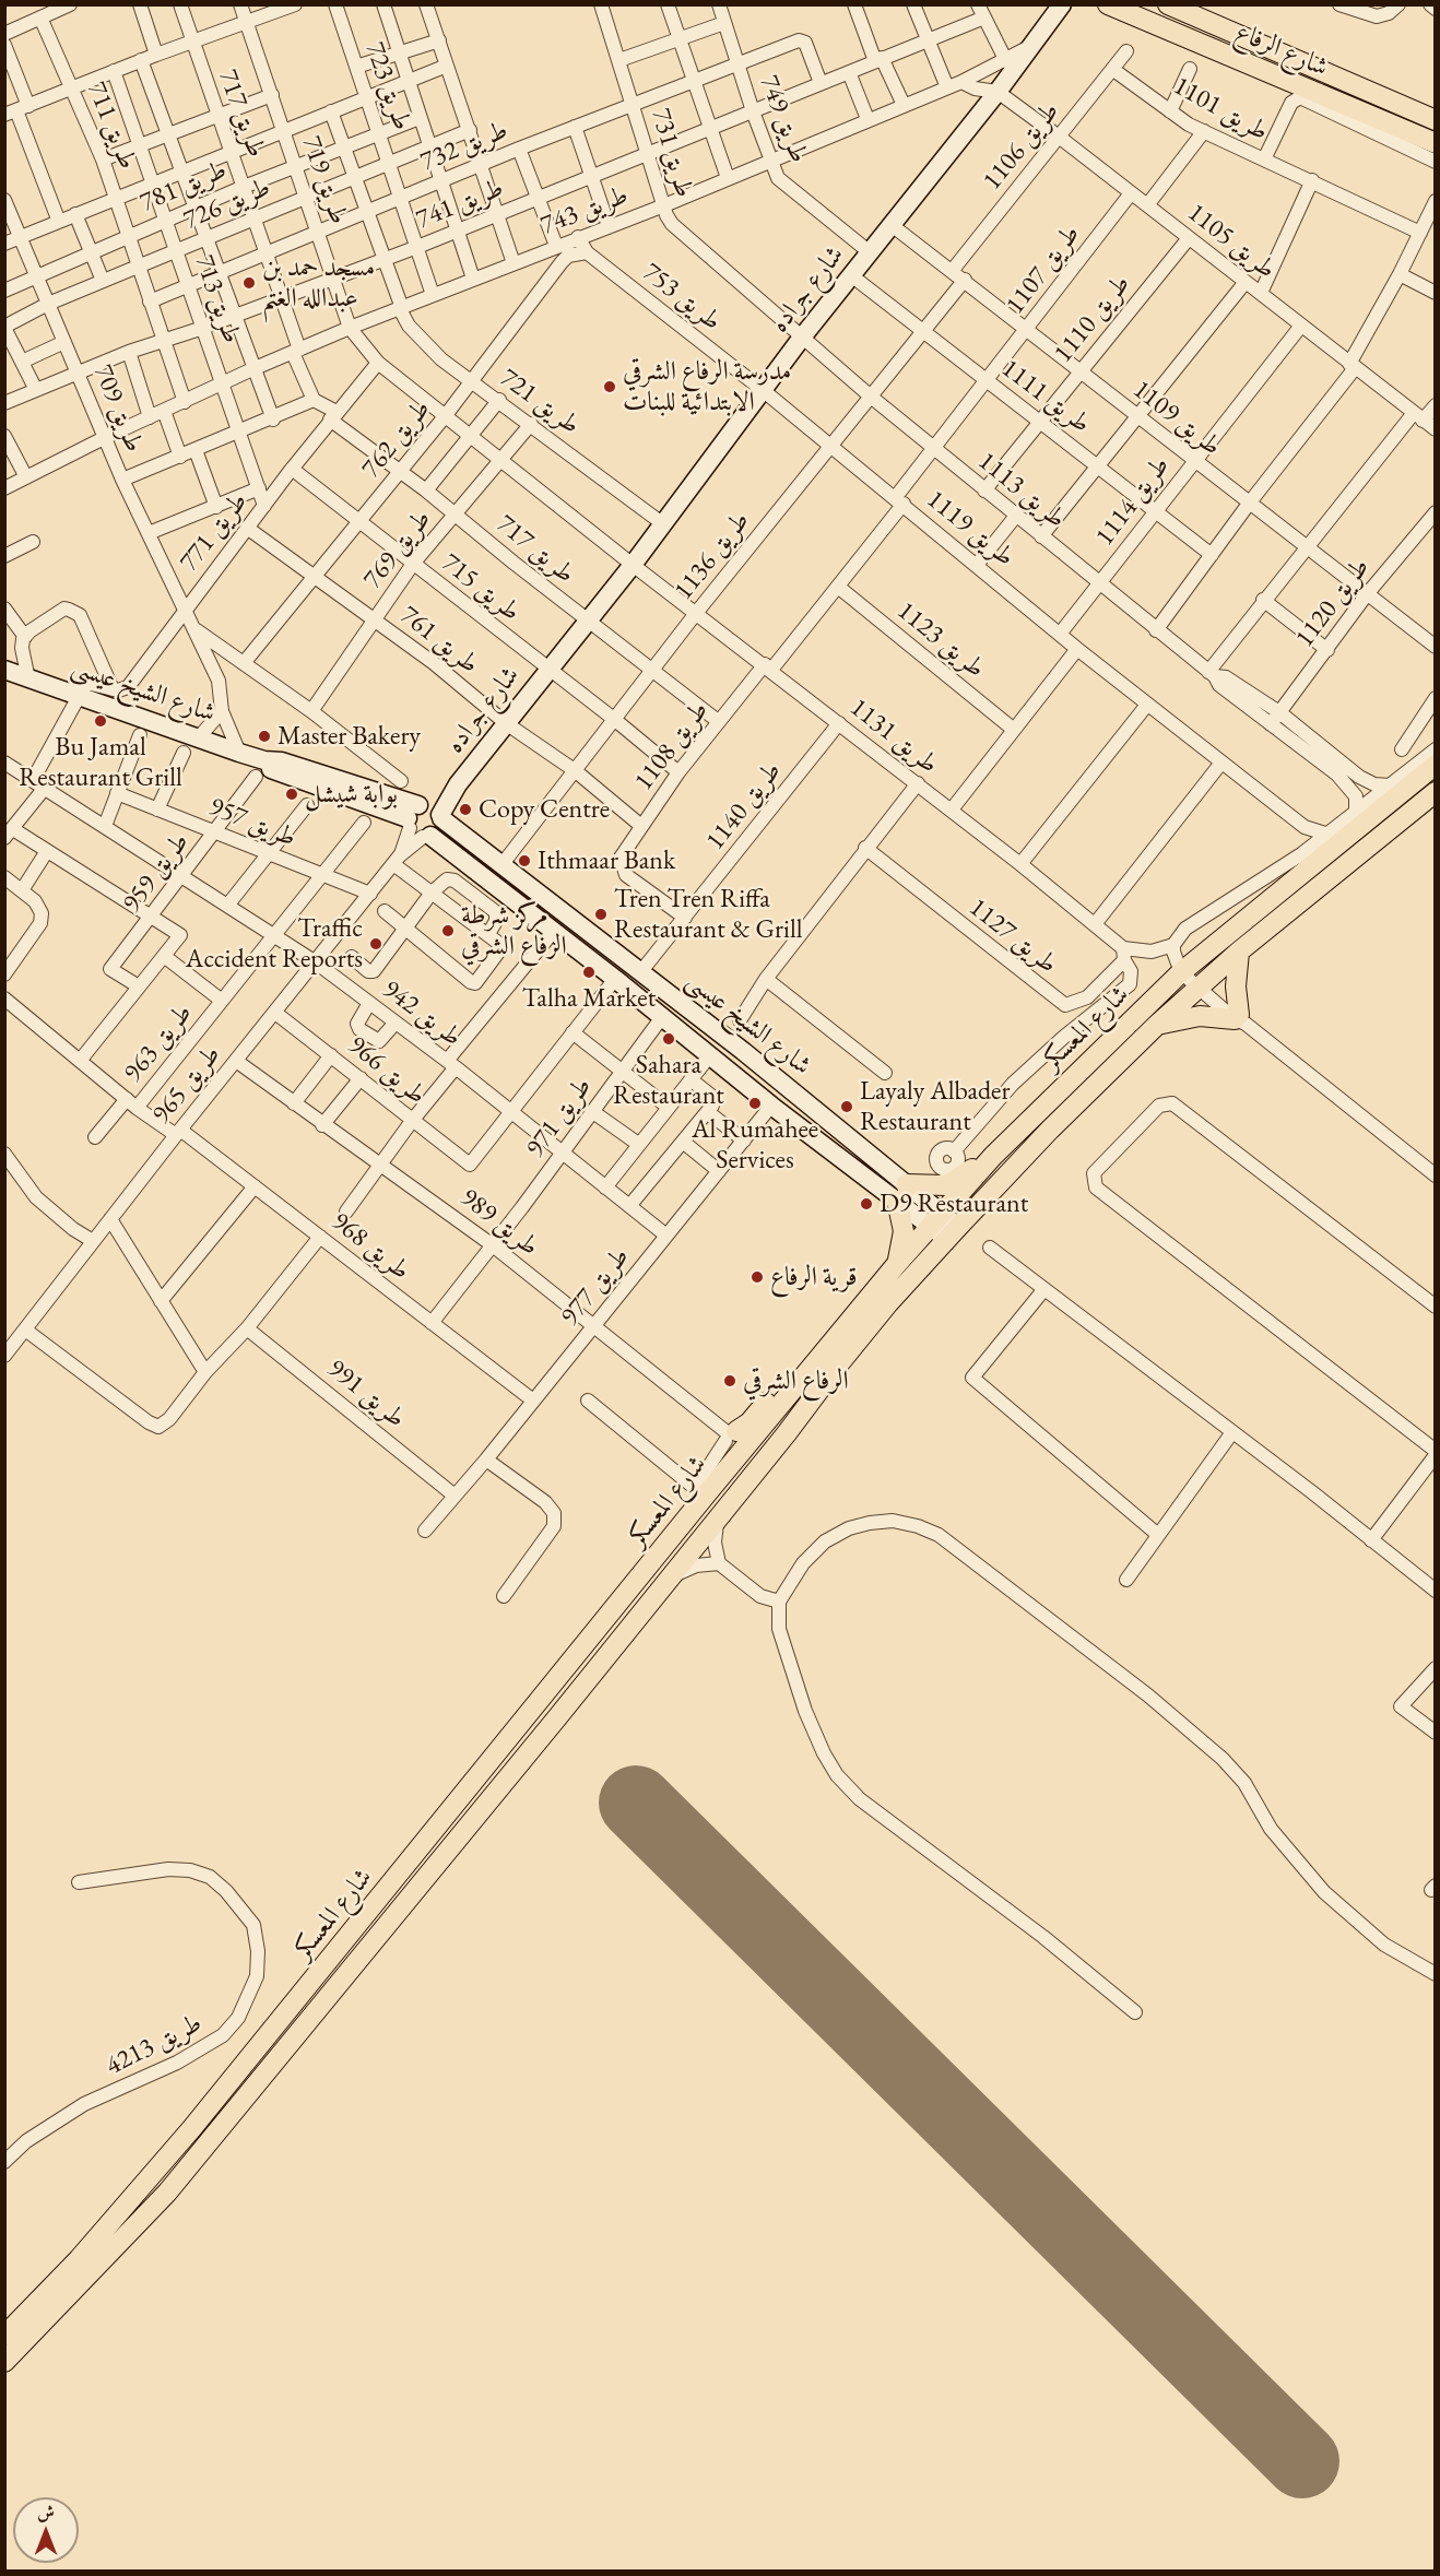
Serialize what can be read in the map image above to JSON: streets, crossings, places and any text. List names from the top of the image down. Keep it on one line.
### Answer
{"streets":{"main road":["شارع الرفاع","شارع المعسكر"],"street":["طريق 723","طريق 1101","طريق 717","طريق 749","طريق 711","طريق 732","طريق 1106","طريق 731","طريق 719","طريق 781","طريق 726","طريق 741","طريق 743","طريق 1105","طريق 1107","شارع جراده","طريق 753","طريق 713","طريق 1110","طريق 1111","طريق 721","طريق 709","طريق 1109","طريق 762","طريق 1113","طريق 1114","طريق 1119","طريق 771","طريق 769","طريق 1136","طريق 715","طريق 1120","طريق 761","طريق 1123","شارع الشيخ عيسى","طريق 1131","طريق 1108","طريق 1140","طريق 957","طريق 959","طريق 1127","طريق 942","طريق 963","طريق 966","طريق 965","طريق 971","طريق 989","طريق 968","طريق 977","طريق 991","طريق 4213"]},"crossings":[["طريق 723","طريق 732"],["طريق 723","طريق 781"],["طريق 723","طريق 726"],["طريق 723","طريق 741"],["طريق 723","طريق 743"],["طريق 1101","طريق 1106"],["طريق 717","طريق 732"],["طريق 717","طريق 781"],["طريق 717","طريق 726"],["طريق 717","طريق 741"],["طريق 717","طريق 743"],["طريق 717","شارع جراده"],["طريق 717","طريق 762"],["طريق 717","طريق 771"],["طريق 717","طريق 769"],["طريق 717","طريق 1136"],["طريق 717","طريق 1108"],["طريق 749","طريق 732"],["طريق 749","طريق 741"],["طريق 749","طريق 743"],["طريق 749","شارع جراده"],["طريق 711","طريق 732"],["طريق 711","طريق 781"],["طريق 711","طريق 726"],["طريق 711","طريق 741"],["طريق 711","طريق 743"],["طريق 732","طريق 731"],["طريق 732","طريق 719"],["طريق 732","طريق 741"],["طريق 732","طريق 713"],["طريق 732","طريق 721"],["طريق 1106","طريق 1105"],["طريق 1106","طريق 1109"],["طريق 731","طريق 741"],["طريق 731","طريق 743"],["طريق 731","شارع جراده"],["طريق 731","طريق 1113"],["طريق 719","طريق 781"],["طريق 719","طريق 726"],["طريق 719","طريق 741"],["طريق 719","طريق 743"],["طريق 719","شارع جراده"],["طريق 719","طريق 762"],["طريق 719","طريق 771"],["طريق 719","طريق 769"],["طريق 719","طريق 1131"],["طريق 781","طريق 713"],["طريق 781","طريق 721"],["طريق 781","طريق 709"],["طريق 726","طريق 713"],["طريق 726","طريق 721"],["طريق 726","طريق 709"],["طريق 741","طريق 713"],["طريق 741","طريق 721"],["طريق 741","طريق 709"],["طريق 743","شارع جراده"],["طريق 743","طريق 753"],["طريق 743","طريق 713"],["طريق 743","طريق 721"],["طريق 743","طريق 709"],["طريق 1105","طريق 1107"],["طريق 1105","شارع جراده"],["طريق 1105","طريق 1110"],["طريق 1105","طريق 1114"],["طريق 1107","طريق 1111"],["طريق 1107","طريق 1109"],["طريق 1107","طريق 1113"],["طريق 1107","طريق 1119"],["شارع جراده","طريق 753"],["شارع جراده","طريق 1111"],["شارع جراده","طريق 721"],["شارع جراده","طريق 1109"],["شارع جراده","طريق 1113"],["شارع جراده","طريق 1119"],["شارع جراده","طريق 715"],["شارع جراده","طريق 761"],["شارع جراده","شارع الشيخ عيسى"],["شارع جراده","طريق 1131"],["شارع جراده","طريق 965"],["طريق 753","طريق 762"],["طريق 753","طريق 1119"],["طريق 713","طريق 771"],["طريق 1110","طريق 1111"],["طريق 1110","طريق 1109"],["طريق 1110","طريق 1113"],["طريق 1111","طريق 1114"],["طريق 1111","طريق 1136"],["طريق 721","طريق 762"],["طريق 721","طريق 769"],["طريق 709","طريق 762"],["طريق 709","طريق 771"],["طريق 709","طريق 769"],["طريق 709","شارع الشيخ عيسى"],["طريق 1109","طريق 1114"],["طريق 1109","طريق 1136"],["طريق 1109","طريق 1120"],["طريق 762","طريق 715"],["طريق 762","طريق 761"],["طريق 1113","طريق 1114"],["طريق 1113","طريق 1136"],["طريق 1113","طريق 1120"],["طريق 1119","طريق 1136"],["طريق 771","طريق 715"],["طريق 771","طريق 761"],["طريق 769","طريق 715"],["طريق 769","طريق 761"],["طريق 1136","طريق 715"],["طريق 1136","طريق 761"],["طريق 1136","شارع الشيخ عيسى"],["طريق 1136","طريق 1131"],["طريق 715","طريق 1108"],["طريق 761","طريق 1108"],["شارع الشيخ عيسى","طريق 1140"],["شارع الشيخ عيسى","شارع المعسكر"],["شارع الشيخ عيسى","طريق 965"],["شارع الشيخ عيسى","طريق 971"],["شارع الشيخ عيسى","طريق 977"],["طريق 1131","طريق 1108"],["طريق 1131","طريق 1140"],["طريق 1131","طريق 1127"],["طريق 1108","طريق 1140"],["طريق 957","طريق 959"],["طريق 957","طريق 963"],["طريق 957","طريق 965"],["طريق 959","طريق 942"],["طريق 942","طريق 963"],["طريق 942","طريق 966"],["طريق 942","طريق 965"],["طريق 942","طريق 971"],["طريق 942","طريق 977"],["طريق 963","طريق 968"],["طريق 966","طريق 965"],["طريق 965","طريق 989"],["طريق 965","طريق 968"],["طريق 971","طريق 989"],["طريق 971","طريق 968"],["طريق 989","طريق 977"],["طريق 968","طريق 977"],["طريق 977","طريق 991"]],"places":["مسجد حمد بن عبدالله الغتم","مدرسة الرفاع الشرقي الابتدائية للبنات","Bu Jamal Restaurant Grill","Master Bakery","بوابة شيشل","Copy Centre","Ithmaar Bank","Tren Tren Riffa Restaurant & Grill","مركز شرطة الرفاع الشرقي","Traffic Accident Reports","Talha Market","Sahara Restaurant","Al Rumahee Services","Layaly Albader Restaurant","D9 Restaurant","قرية الرفاع","الرفاع الشرقي"],"north":"top"}
